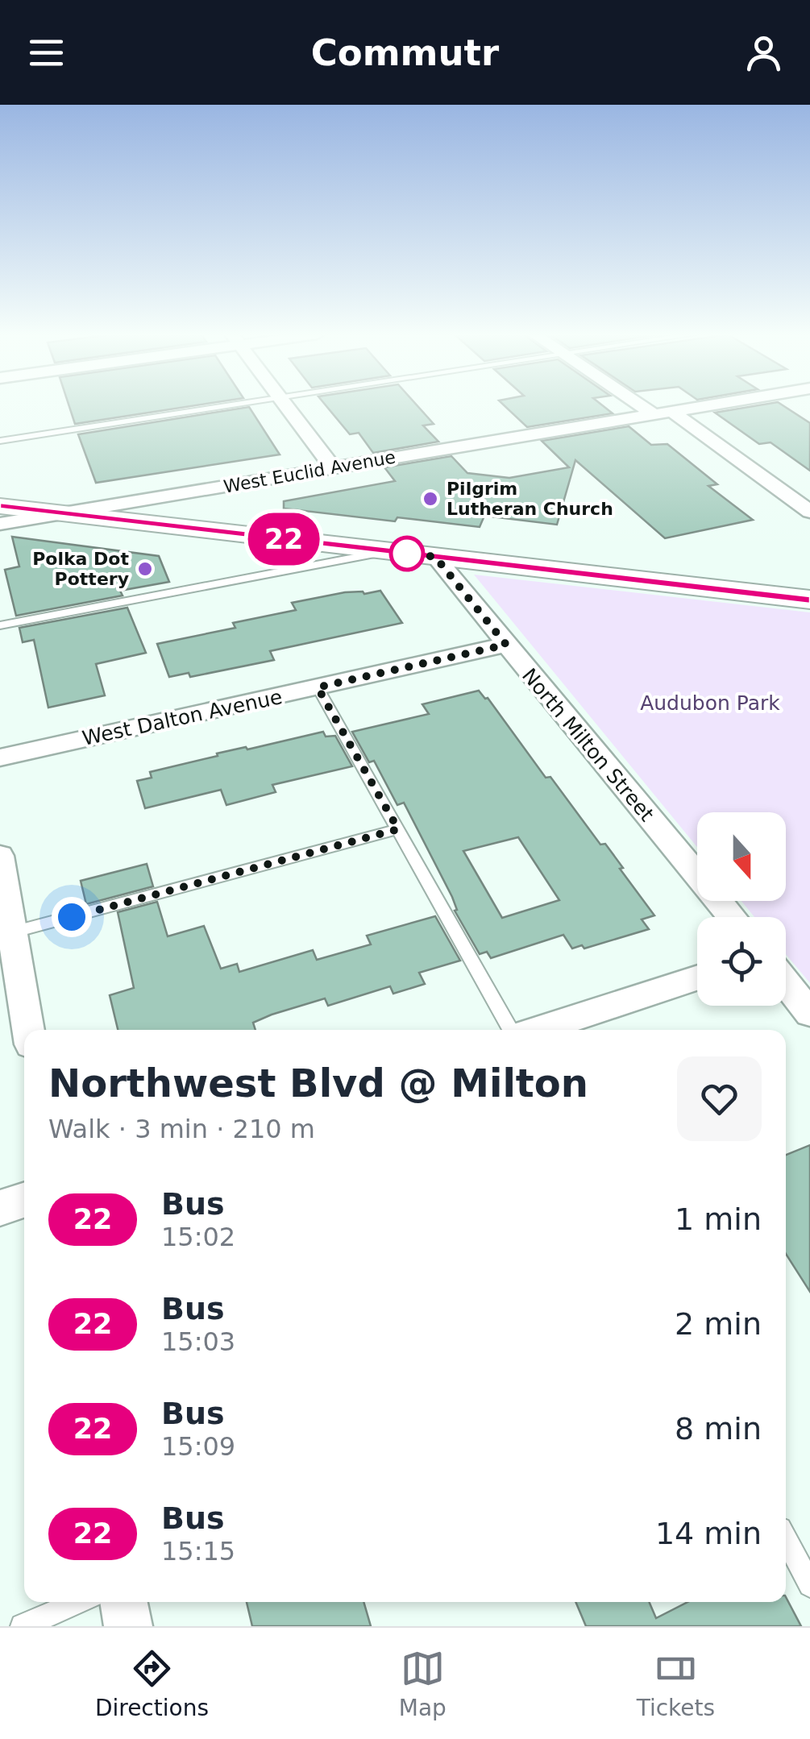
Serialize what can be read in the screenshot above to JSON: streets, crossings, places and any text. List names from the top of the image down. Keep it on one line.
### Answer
{"streets":{"street":["West Euclid Avenue","West Dalton Avenue","North Milton Street"]},"crossings":[["West Dalton Avenue","North Milton Street"]],"parks":["Audubon Park"],"places":["Pilgrim Lutheran Church","Polka Dot Pottery"],"lines":["bus line 22"],"north":"bottom","page":{"header":"Commutr","on_map":"22","heading":["Northwest Blvd @ Milton","Walk · 3 min · 210 m"],"list":[{"mark":"22","name":"Bus","note":"15:02","value":"1 min"},{"mark":"22","name":"Bus","note":"15:03","value":"2 min"},{"mark":"22","name":"Bus","note":"15:09","value":"8 min"},{"mark":"22","name":"Bus","note":"15:15","value":"14 min"}],"tabs":["Directions","Map","Tickets"]}}
